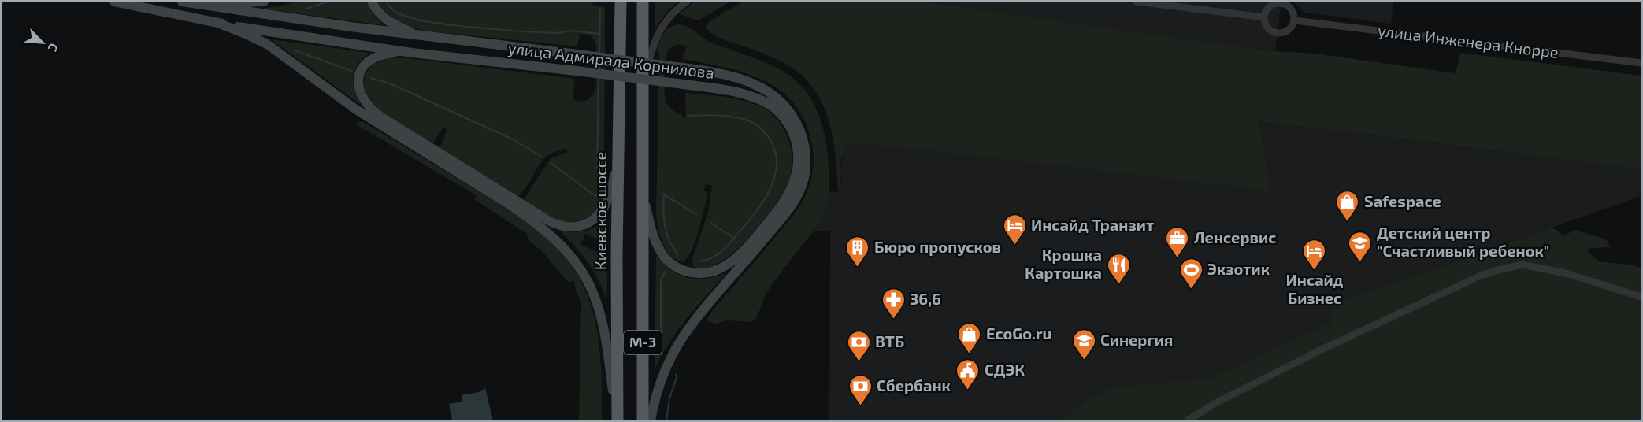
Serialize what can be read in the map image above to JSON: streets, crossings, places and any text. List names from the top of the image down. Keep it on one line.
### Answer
{"streets":{"highway":["Киевское шоссе","М-3"],"main road":["улица Адмирала Корнилова"],"street":["улица Инженера Кнорре"]},"crossings":[["улица Адмирала Корнилова","М-3"]],"places":{"shop":["Safespace","EcoGo.ru"],"hotel":["Инсайд Транзит","Инсайд Бизнес"],"office":["Ленсервис"],"school or university":["Детский центр \"Счастливый ребенок\"","Синергия"],"building":["Бюро пропусков"],"restaurant":["Крошка Картошка"],"sports":["Экзотик"],"pharmacy":["36,6"],"bank":["ВТБ","Сбербанк"],"public building":["СДЭК"]},"north":"bottom right"}
